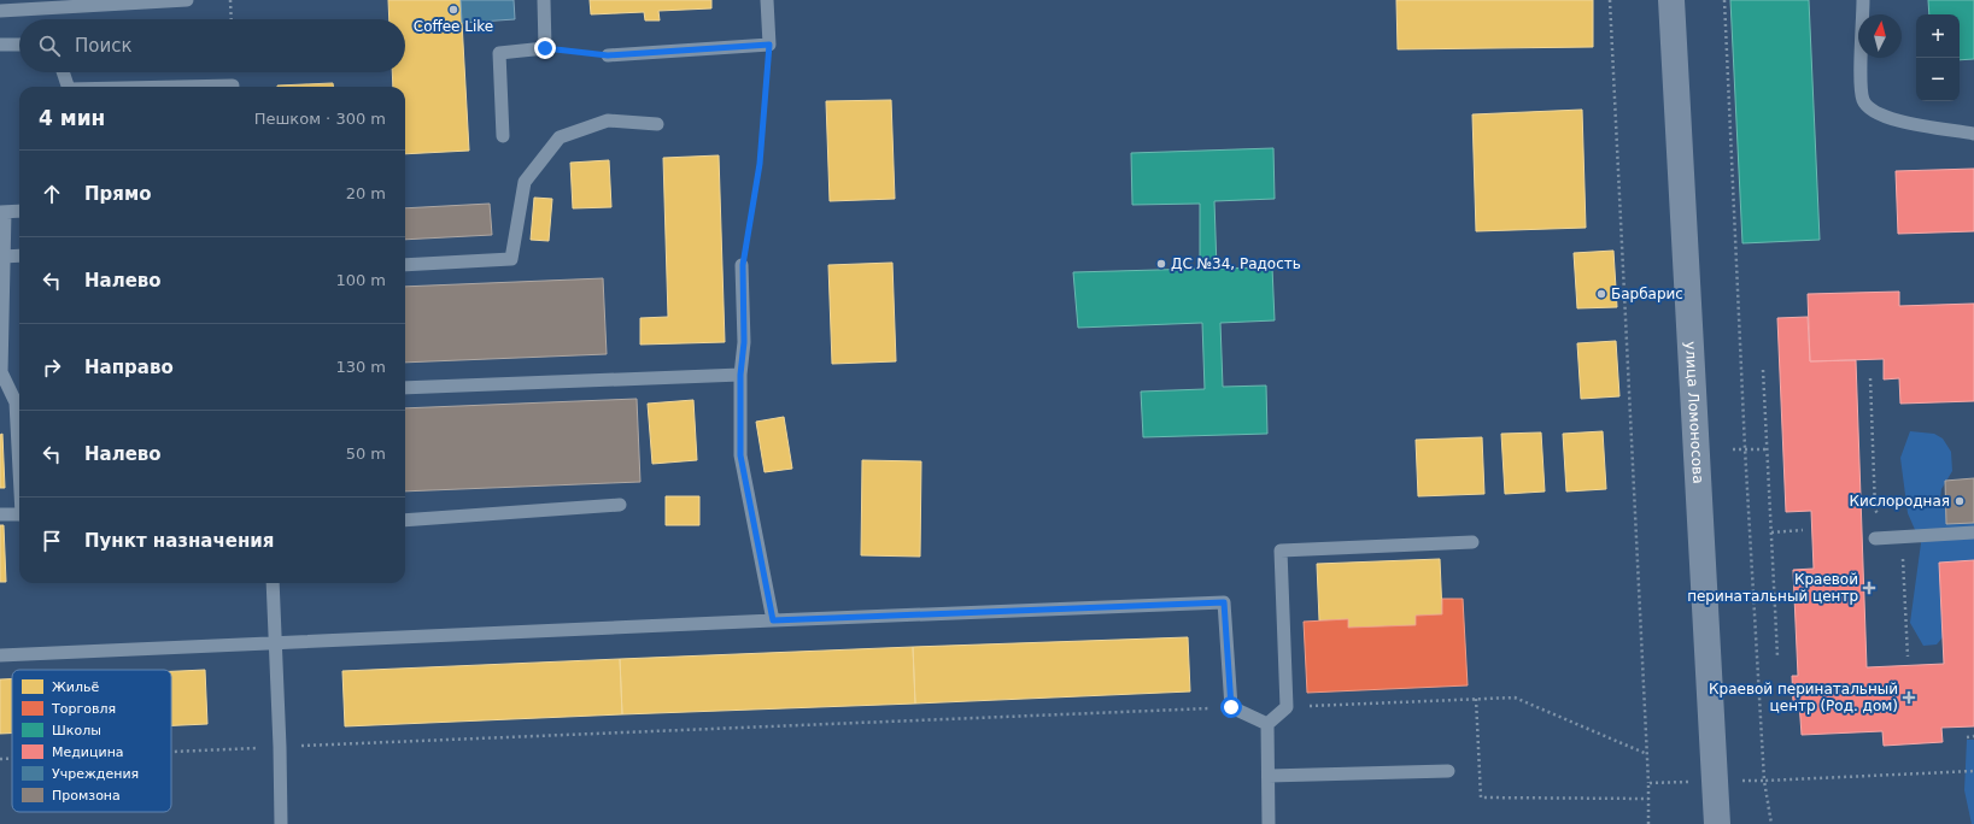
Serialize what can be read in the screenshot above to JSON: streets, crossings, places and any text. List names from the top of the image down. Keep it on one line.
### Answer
{"streets":{"street":["улица Ломоносова"]},"places":{"other":["Coffee Like","ДС №34, Радость","Барбарис","Кислородная"],"health":["Краевой перинатальный центр","Краевой перинатальный центр (Род. дом)"]},"legend":["Жильё","Торговля","Школы","Медицина","Учреждения","Промзона"],"north":"top","page":{"map_buttons":["+","−"],"search":"Поиск","heading":["4 мин","Пешком · 300 m"],"list":[["Прямо","20 m"],["Налево","100 m"],["Направо","130 m"],["Налево","50 m"],"Пункт назначения"]}}
